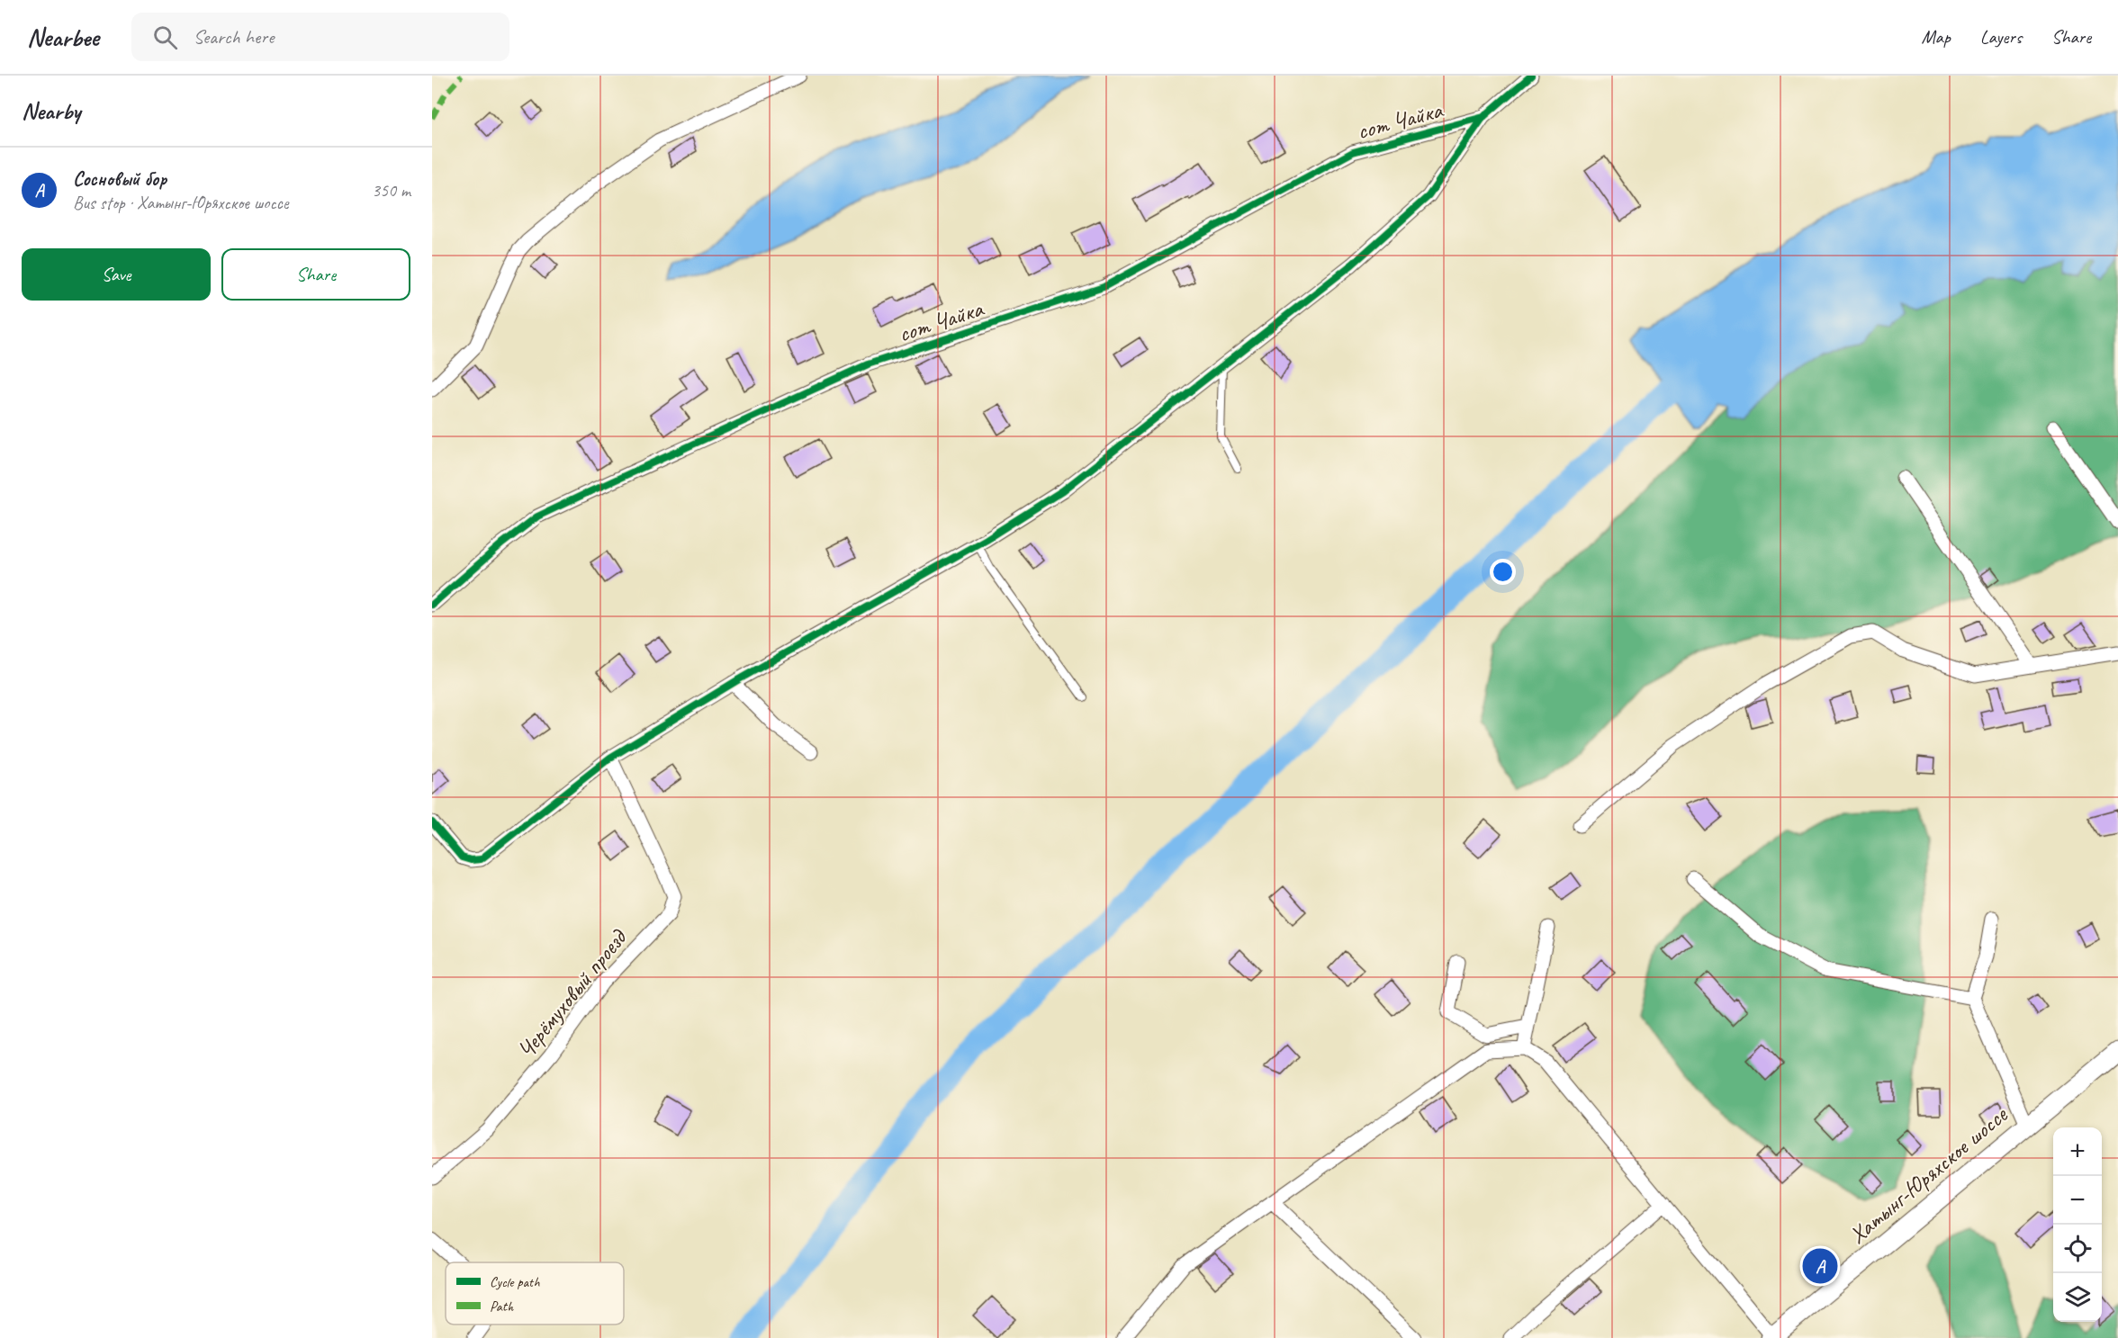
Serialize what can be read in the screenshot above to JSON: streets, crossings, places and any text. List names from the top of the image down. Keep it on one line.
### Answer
{"streets":{"main road":["Хатынг-Юряхское шоссе"],"street":["сот Чайка","Черёмуховый проезд"]},"legend":["Cycle path","Path"],"page":{"header":"Nearbee","search":"Search here","nav":["Map","Layers","Share"],"heading":"Nearby","list":[{"mark":"A","name":"Сосновый бор","note":"Bus stop · Хатынг-Юряхское шоссе","value":"350 m"}],"buttons":["Save","Share"],"map_buttons":["+","−"],"pins":"A"}}
